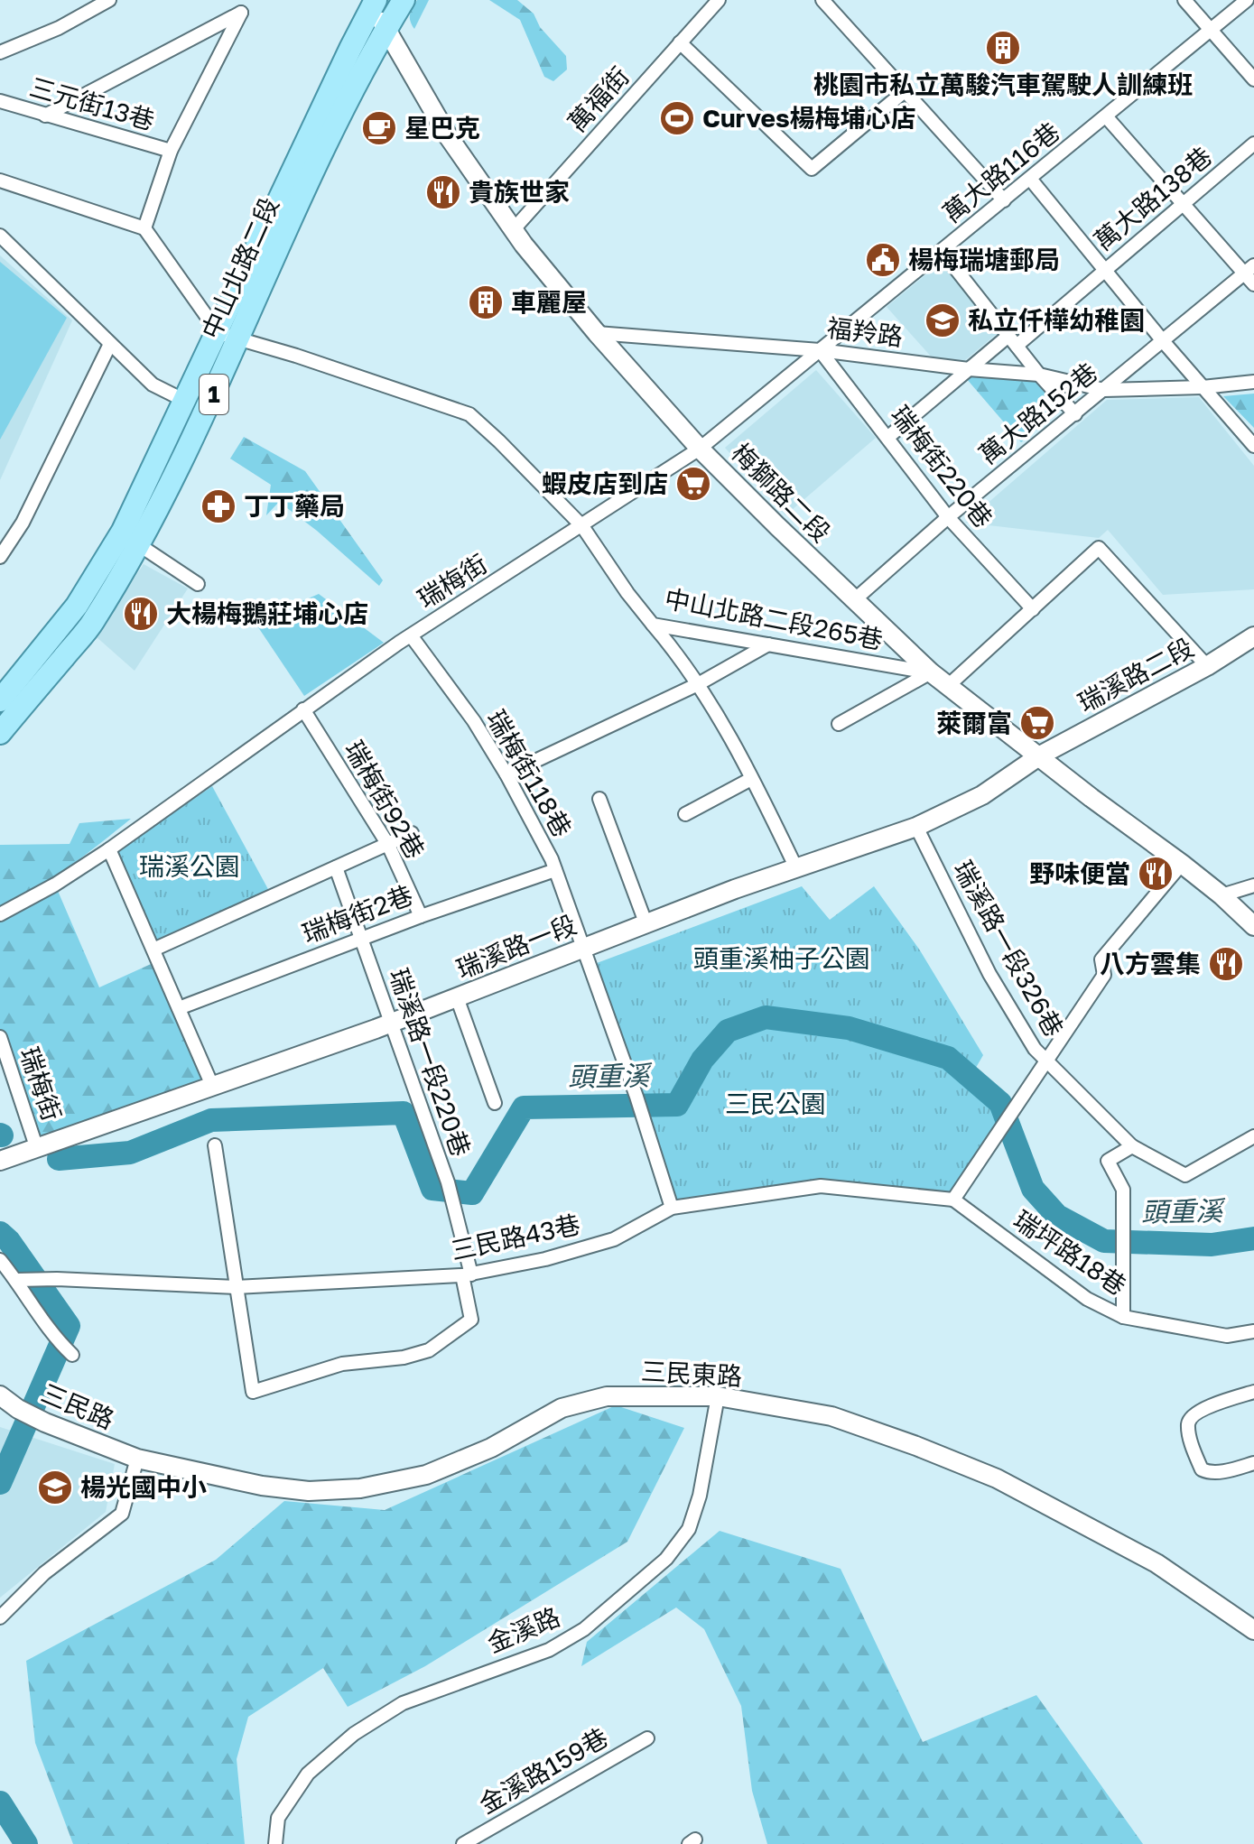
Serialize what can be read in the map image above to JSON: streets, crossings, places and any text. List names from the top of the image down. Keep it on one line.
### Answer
{"streets":{"main road":["中山北路二段","1"],"street":["萬福街","三元街13巷","萬大路116巷","萬大路138巷","福羚路","萬大路152巷","瑞梅街220巷","梅獅路二段","瑞梅街","中山北路二段265巷","瑞溪路二段","瑞梅街118巷","瑞梅街92巷","瑞梅街2巷","瑞溪路一段","瑞溪路一段326巷","瑞溪路一段220巷","三民路43巷","瑞坪路18巷","三民東路","三民路","金溪路","金溪路159巷"]},"crossings":[["萬福街","梅獅路二段"],["萬大路116巷","福羚路"],["萬大路116巷","瑞梅街220巷"],["萬大路116巷","瑞梅街"],["萬大路138巷","福羚路"],["萬大路138巷","瑞梅街220巷"],["中山北路二段","梅獅路二段"],["中山北路二段","中山北路二段265巷"],["福羚路","萬大路152巷"],["福羚路","瑞梅街220巷"],["福羚路","梅獅路二段"],["福羚路","瑞梅街"],["萬大路152巷","瑞梅街220巷"],["萬大路152巷","梅獅路二段"],["瑞梅街220巷","瑞梅街"],["梅獅路二段","瑞梅街"],["梅獅路二段","中山北路二段265巷"],["梅獅路二段","瑞溪路二段"],["梅獅路二段","瑞溪路一段"],["瑞梅街","中山北路二段265巷"],["瑞梅街","瑞梅街118巷"],["瑞梅街","瑞梅街92巷"],["瑞梅街","瑞溪路一段"],["瑞溪路二段","瑞溪路一段"],["瑞梅街118巷","瑞梅街2巷"],["瑞梅街118巷","瑞溪路一段"],["瑞梅街118巷","三民路43巷"],["瑞梅街92巷","瑞梅街2巷"],["瑞梅街2巷","瑞溪路一段220巷"],["瑞溪路一段","瑞溪路一段326巷"],["瑞溪路一段","瑞溪路一段220巷"],["瑞溪路一段220巷","三民路43巷"],["三民路43巷","瑞坪路18巷"],["三民東路","三民路"],["三民東路","金溪路"]],"water":["頭重溪"],"parks":["瑞溪公園","頭重溪柚子公園","三民公園"],"places":{"building":["桃園市私立萬駿汽車駕駛人訓練班","車麗屋"],"sports":["Curves楊梅埔心店"],"cafe":["星巴克"],"restaurant":["貴族世家","大楊梅鵝莊埔心店","野味便當","八方雲集"],"public building":["楊梅瑞塘郵局"],"school or university":["私立仟樺幼稚園","楊光國中小"],"supermarket":["蝦皮店到店","萊爾富"],"pharmacy":["丁丁藥局"]}}
